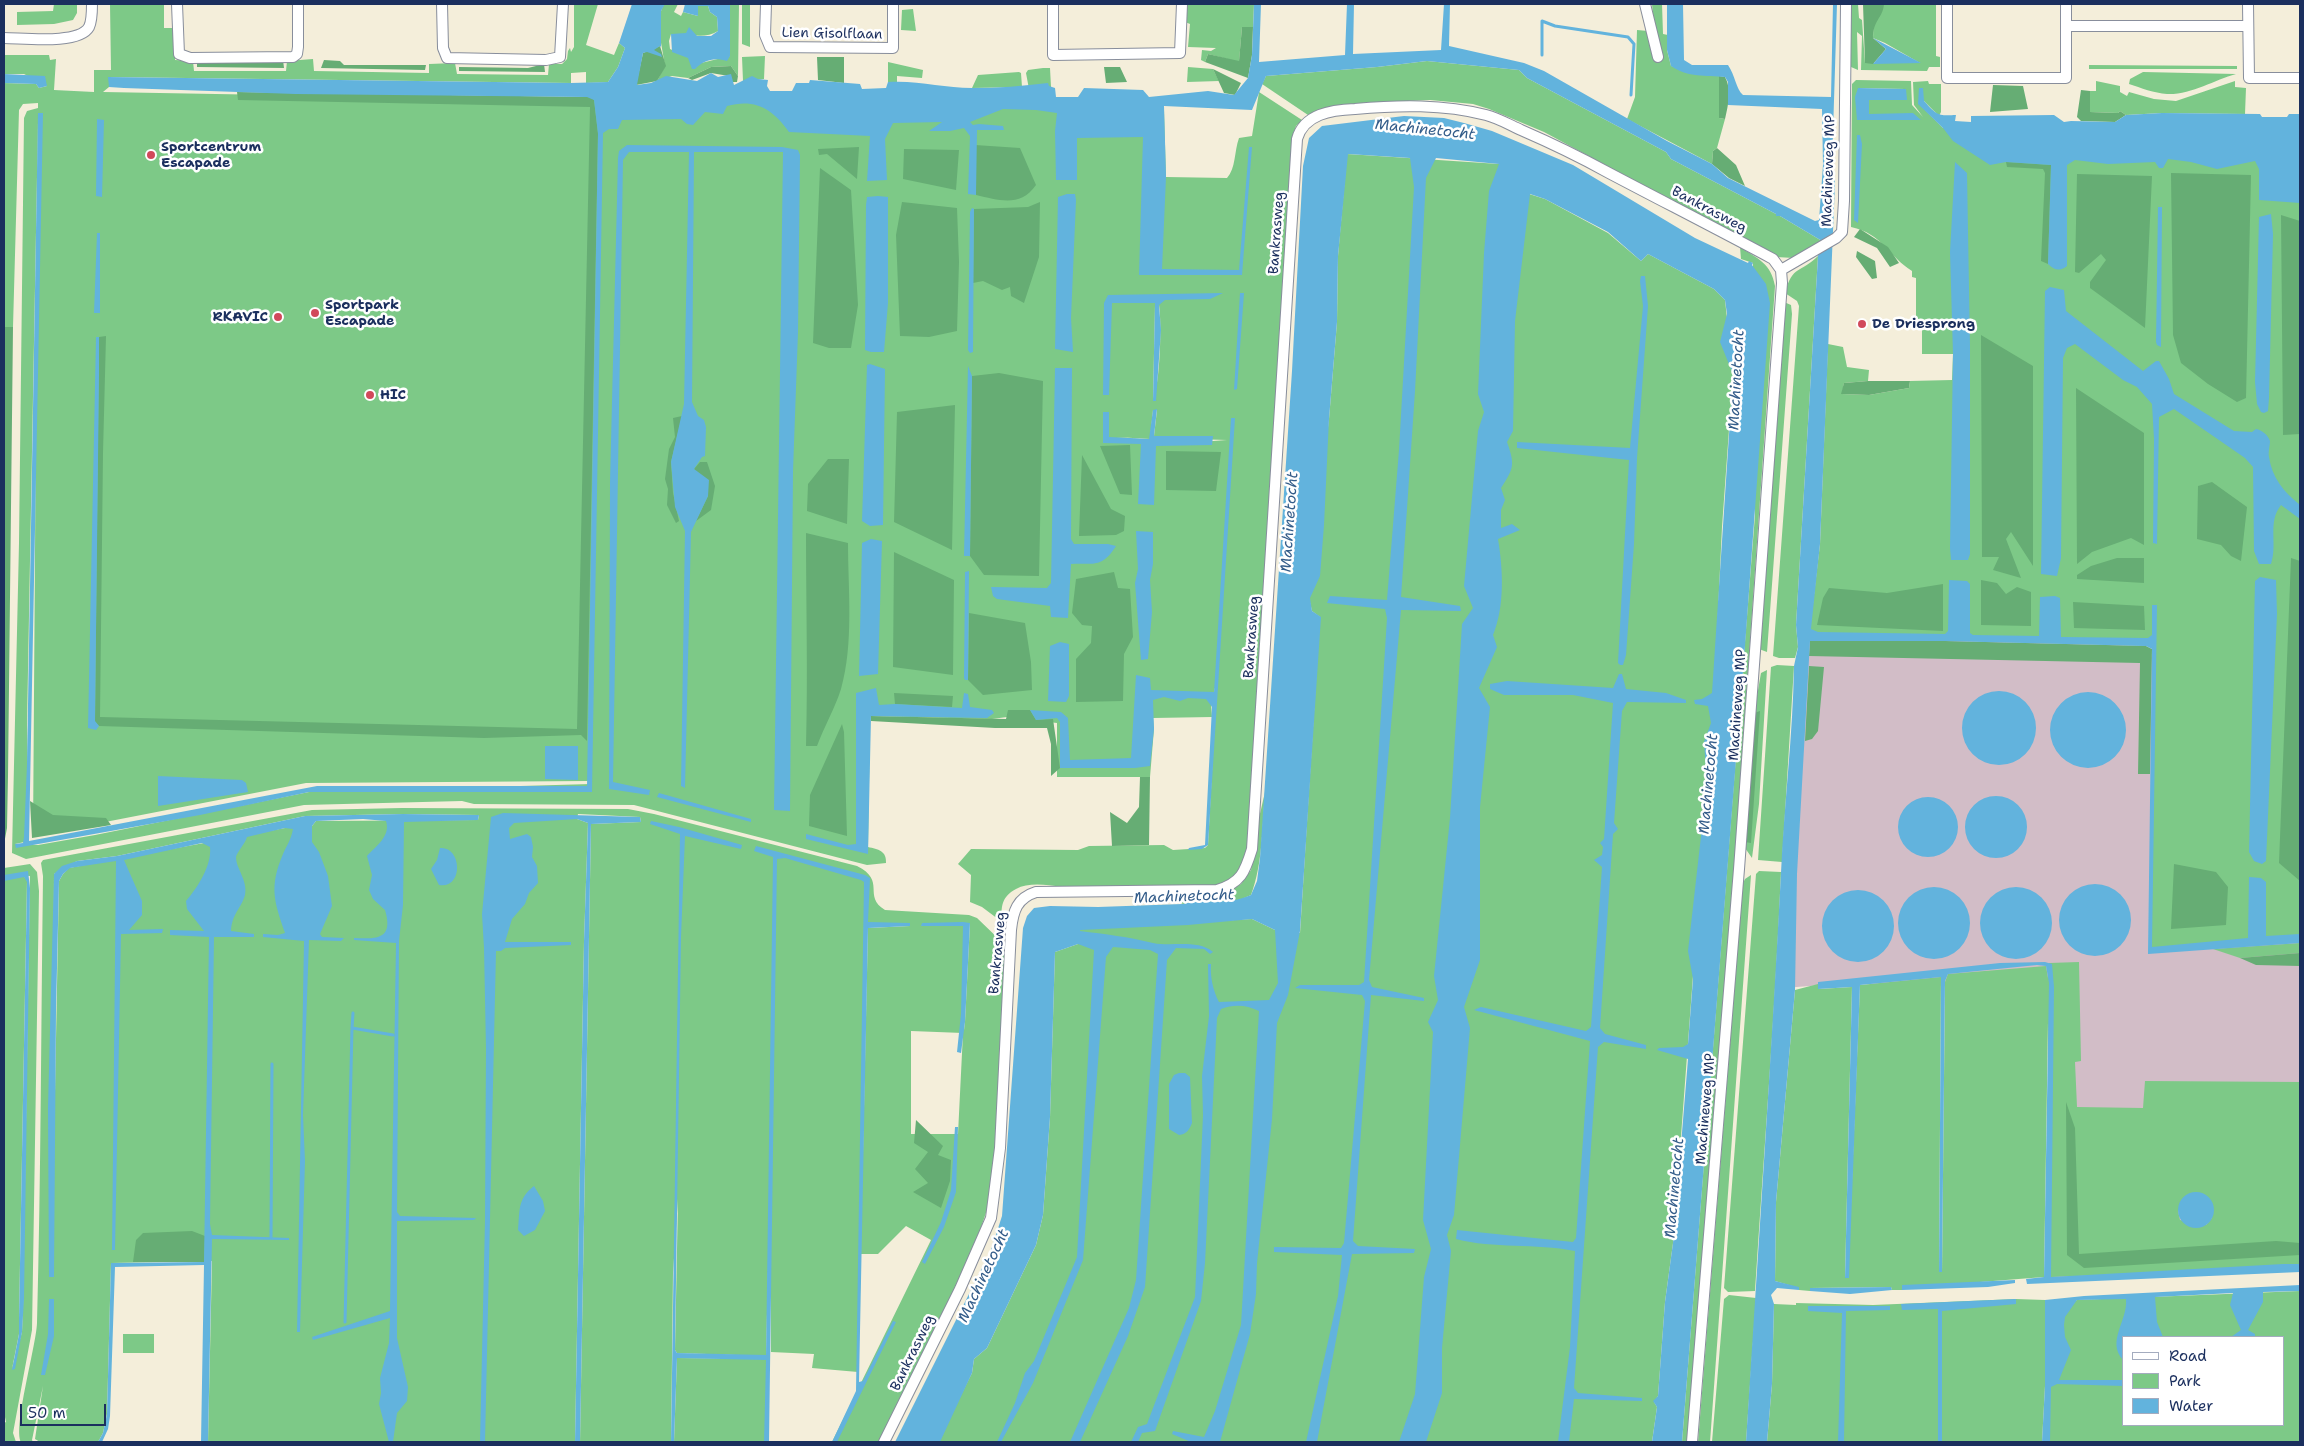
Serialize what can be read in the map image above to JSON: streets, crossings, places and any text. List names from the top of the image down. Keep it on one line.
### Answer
{"streets":{"street":["Lien Gisolflaan","Machineweg MP","Bankrasweg"]},"crossings":[["Machineweg MP","Bankrasweg"]],"water":["Machinetocht"],"places":["Sportcentrum Escapade","Sportpark Escapade","RKAVIC","De Driesprong","HIC"],"legend":["Road","Park","Water"],"scale_bar":"50 m"}
